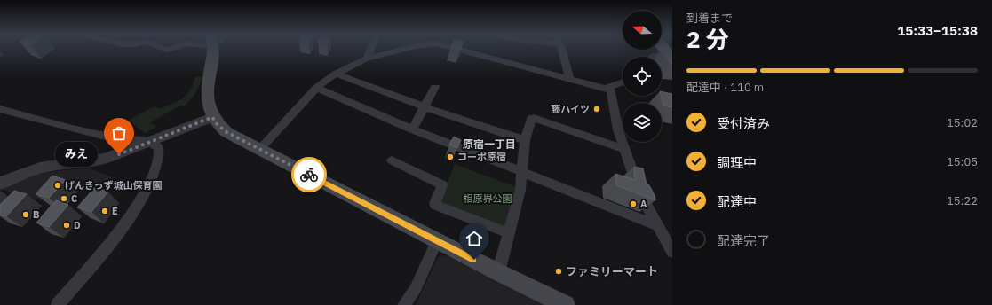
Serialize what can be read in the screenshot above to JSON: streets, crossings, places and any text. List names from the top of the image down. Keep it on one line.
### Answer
{"districts":["原宿一丁目"],"parks":["相原界公園"],"places":["藤ハイツ","みえ","コーポ原宿","げんきっず城山保育園","C","A","E","B","D","ファミリーマート"],"north":"left","page":{"heading":["2 分","到着まで","15:33–15:38"],"bar":"配達中 · 110 m","list":[["受付済み","15:02"],["調理中","15:05"],["配達中","15:22"],"配達完了"],"bubble":"みえ"}}
